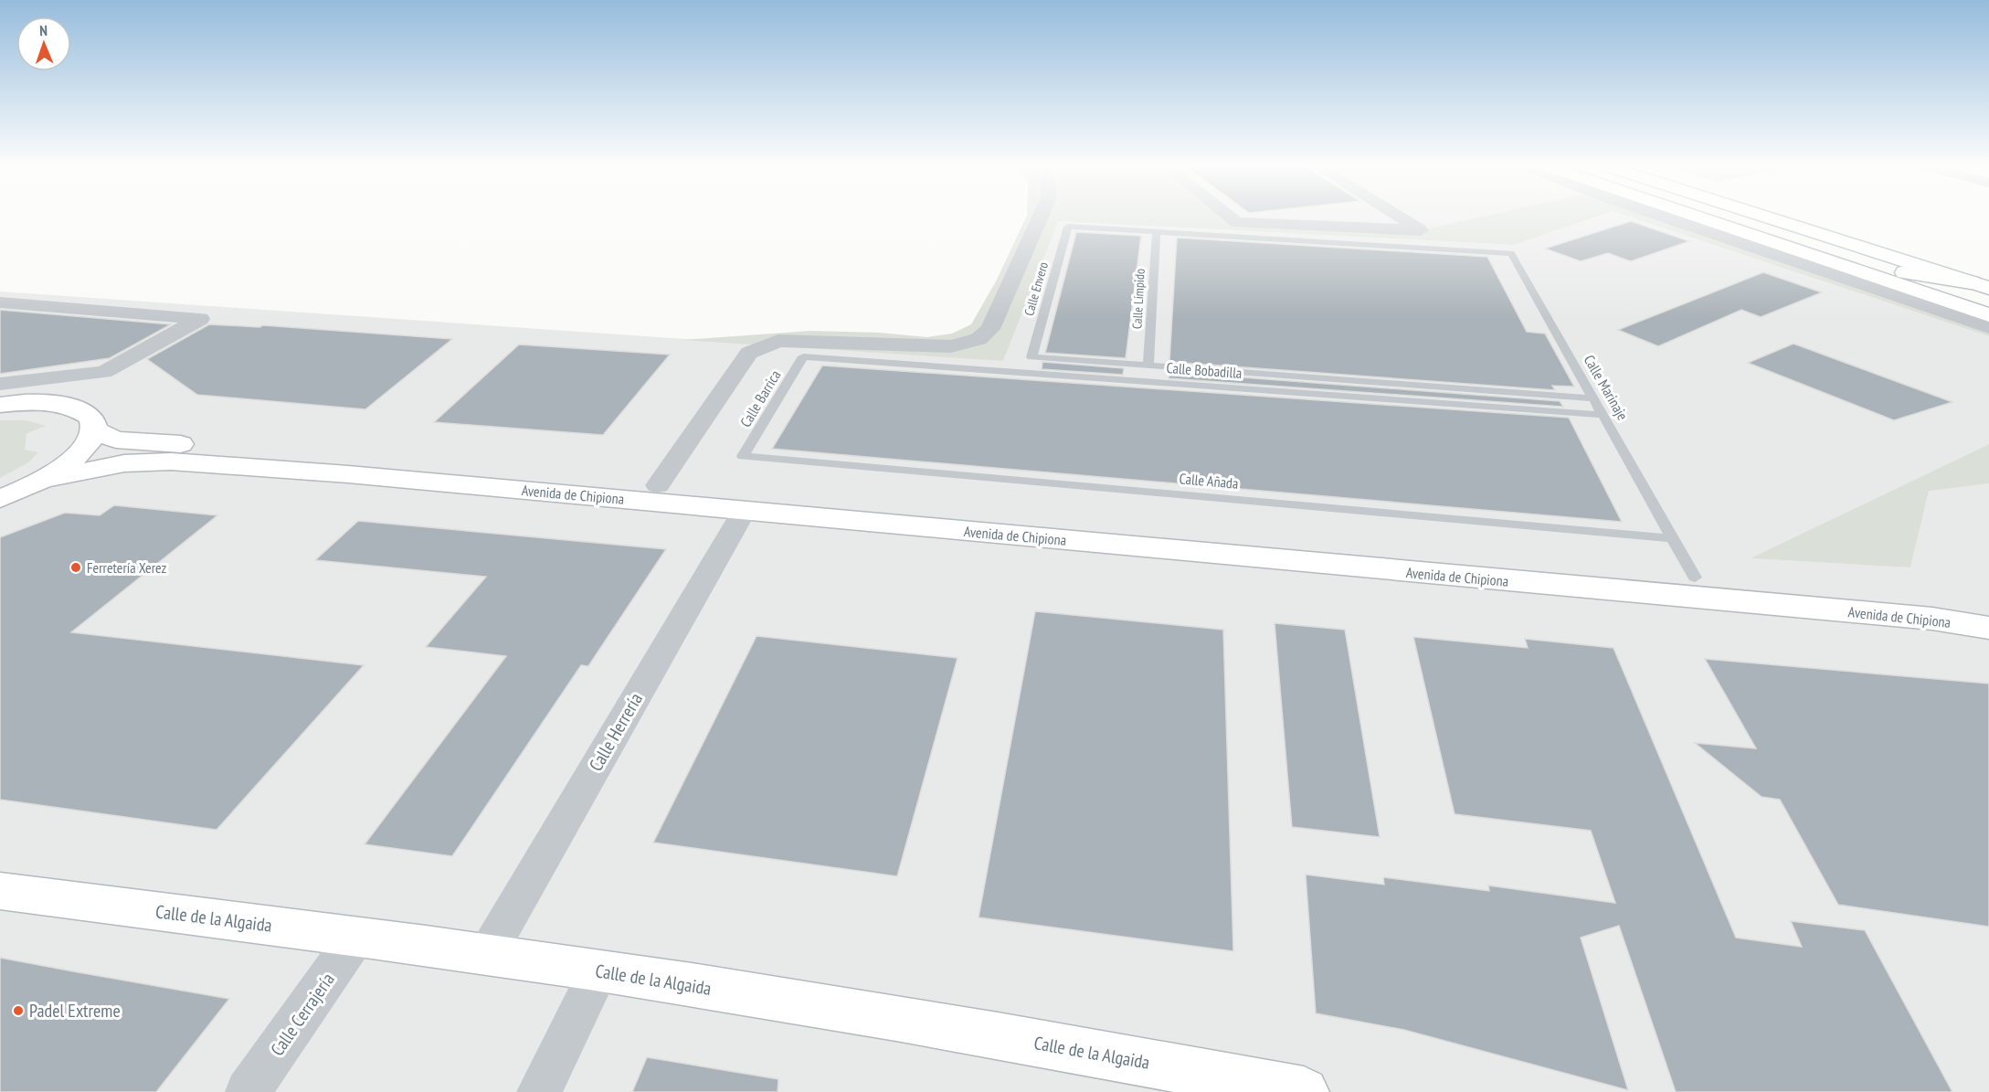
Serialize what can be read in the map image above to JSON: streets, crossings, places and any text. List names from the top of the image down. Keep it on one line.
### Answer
{"streets":{"main road":["Avenida de Chipiona","Calle de la Algaida"],"street":["Calle Herrería","Calle Cerrajería"],"lane":["Calle Envero","Calle Límpido","Calle Bobadilla","Calle Marinaje","Calle Barrica","Calle Añada"]},"crossings":[["Calle Envero","Calle Límpido"],["Calle Envero","Calle Bobadilla"],["Calle Envero","Calle Marinaje"],["Calle Límpido","Calle Bobadilla"],["Calle Límpido","Calle Marinaje"],["Calle Bobadilla","Calle Marinaje"],["Calle Bobadilla","Calle Barrica"],["Calle Marinaje","Calle Añada"],["Calle Marinaje","Avenida de Chipiona"],["Calle Barrica","Calle Añada"],["Avenida de Chipiona","Calle Herrería"],["Calle Herrería","Calle de la Algaida"],["Calle de la Algaida","Calle Cerrajería"]],"places":["Ferretería Xerez","Padel Extreme"],"north":"top"}
